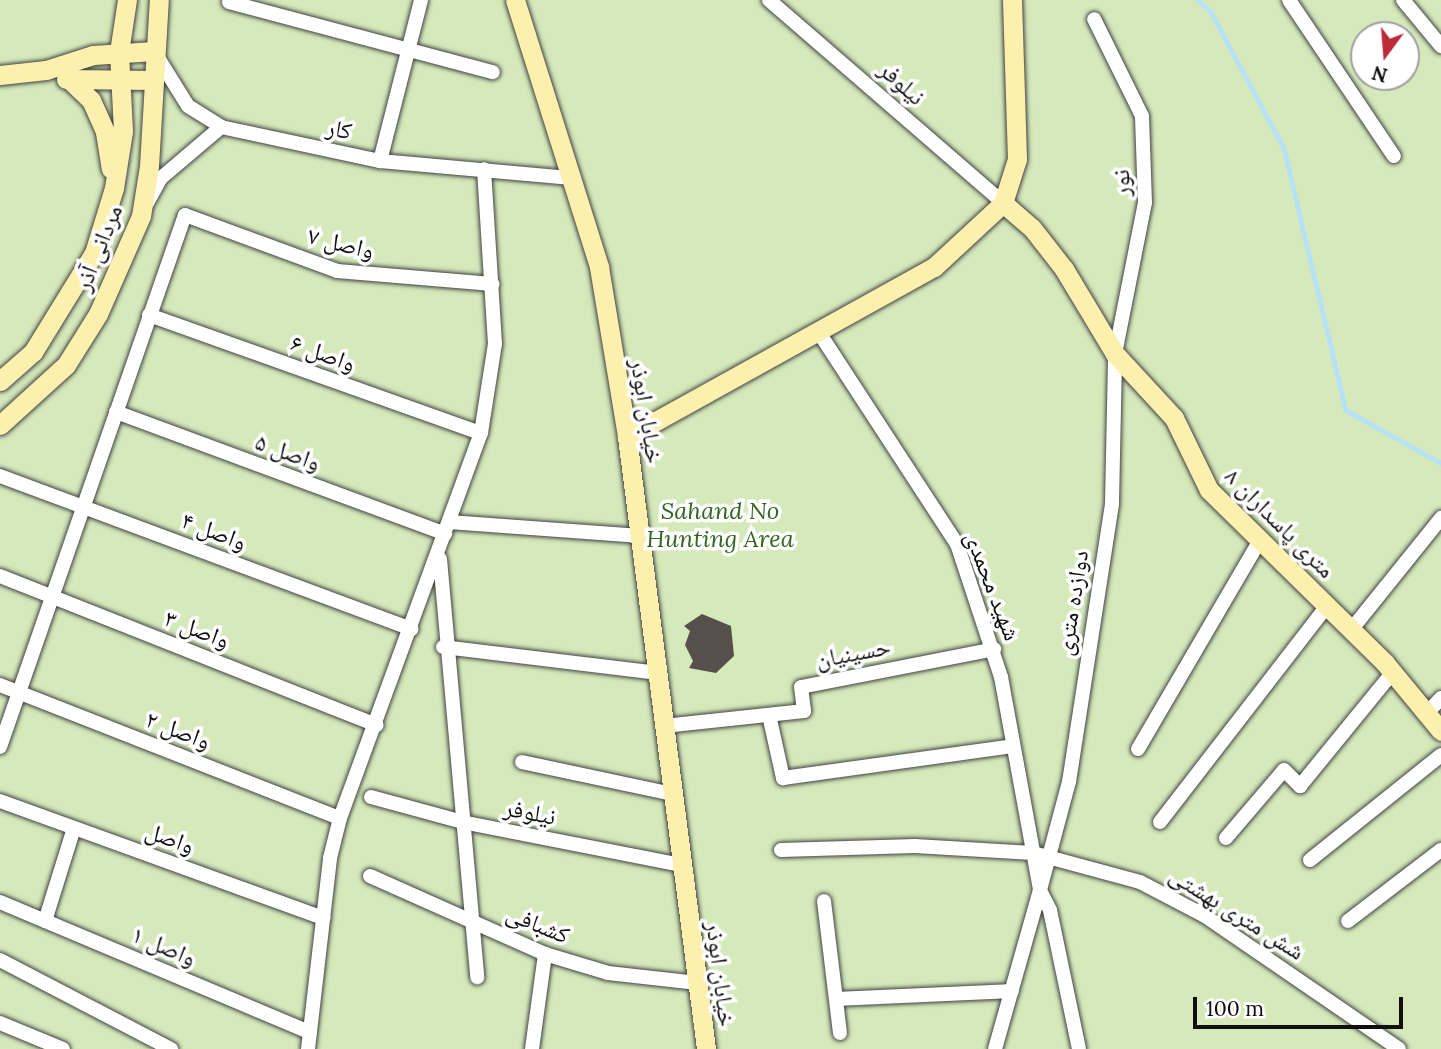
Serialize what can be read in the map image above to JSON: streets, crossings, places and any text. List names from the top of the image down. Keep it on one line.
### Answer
{"streets":{"main road":["مردانی آذر","خیابان ابوذر","۸ متری پاسداران"],"street":["نیلوفر","کار","نور","واصل ۷","واصل ۶","واصل ۵","واصل ۴","شهید محمدی","دوازده متری","واصل ۳","حسینیان","واصل ۲","واصل","شش متری بهشتی","کشبافی","واصل ۱"]},"crossings":[["نیلوفر","خیابان ابوذر"],["نیلوفر","۸ متری پاسداران"],["کار","خیابان ابوذر"],["نور","۸ متری پاسداران"],["نور","دوازده متری"],["واصل ۷","واصل ۶"],["خیابان ابوذر","واصل ۵"],["خیابان ابوذر","حسینیان"],["خیابان ابوذر","کشبافی"],["۸ متری پاسداران","دوازده متری"],["شهید محمدی","دوازده متری"],["شهید محمدی","حسینیان"],["شهید محمدی","شش متری بهشتی"],["دوازده متری","شش متری بهشتی"]],"parks":["Sahand No Hunting Area"],"scale_bar":"100 m","north":"bottom"}
